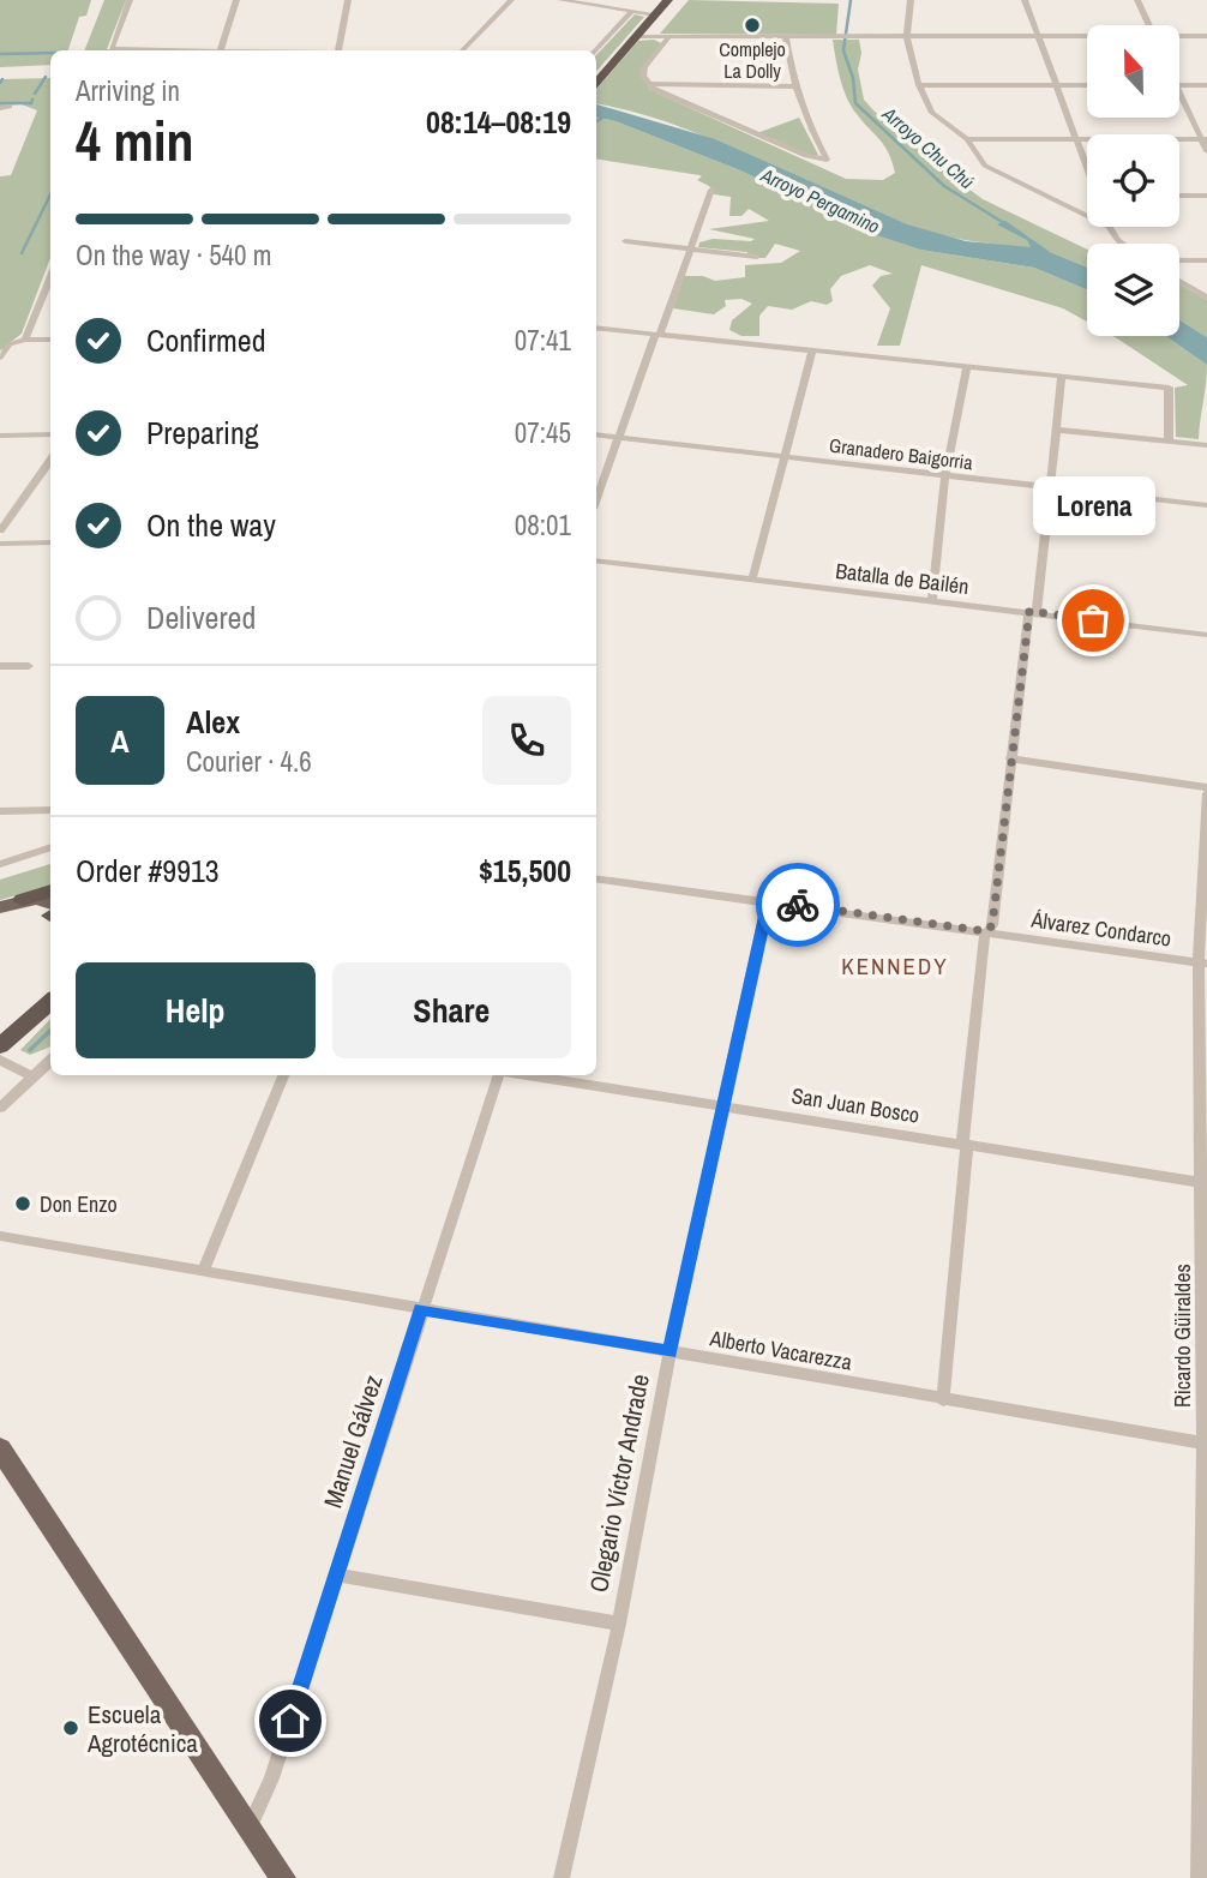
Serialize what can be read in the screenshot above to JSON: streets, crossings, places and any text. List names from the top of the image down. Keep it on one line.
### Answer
{"streets":{"street":["Granadero Baigorria","Batalla de Bailén","Álvarez Condarco","San Juan Bosco","Ricardo Güiraldes","Alberto Vacarezza","Manuel Gálvez","Olegario Víctor Andrade"]},"crossings":[["Álvarez Condarco","Ricardo Güiraldes"],["Álvarez Condarco","Olegario Víctor Andrade"],["San Juan Bosco","Ricardo Güiraldes"],["San Juan Bosco","Olegario Víctor Andrade"],["Ricardo Güiraldes","Alberto Vacarezza"],["Alberto Vacarezza","Manuel Gálvez"],["Alberto Vacarezza","Olegario Víctor Andrade"]],"districts":["KENNEDY"],"water":["Arroyo Chu Chú","Arroyo Pergamino"],"places":["Complejo La Dolly","Lorena","Don Enzo","Escuela Agrotécnica"],"north":"top","page":{"heading":["4 min","Arriving in","08:14–08:19"],"panel":["Alex","Courier · 4.6","Order #9913","$15,500"],"bar":"On the way · 540 m","list":[["Confirmed","07:41"],["Preparing","07:45"],["On the way","08:01"],"Delivered"],"bubble":"Lorena","round":"A","buttons":["Help","Share"]}}
